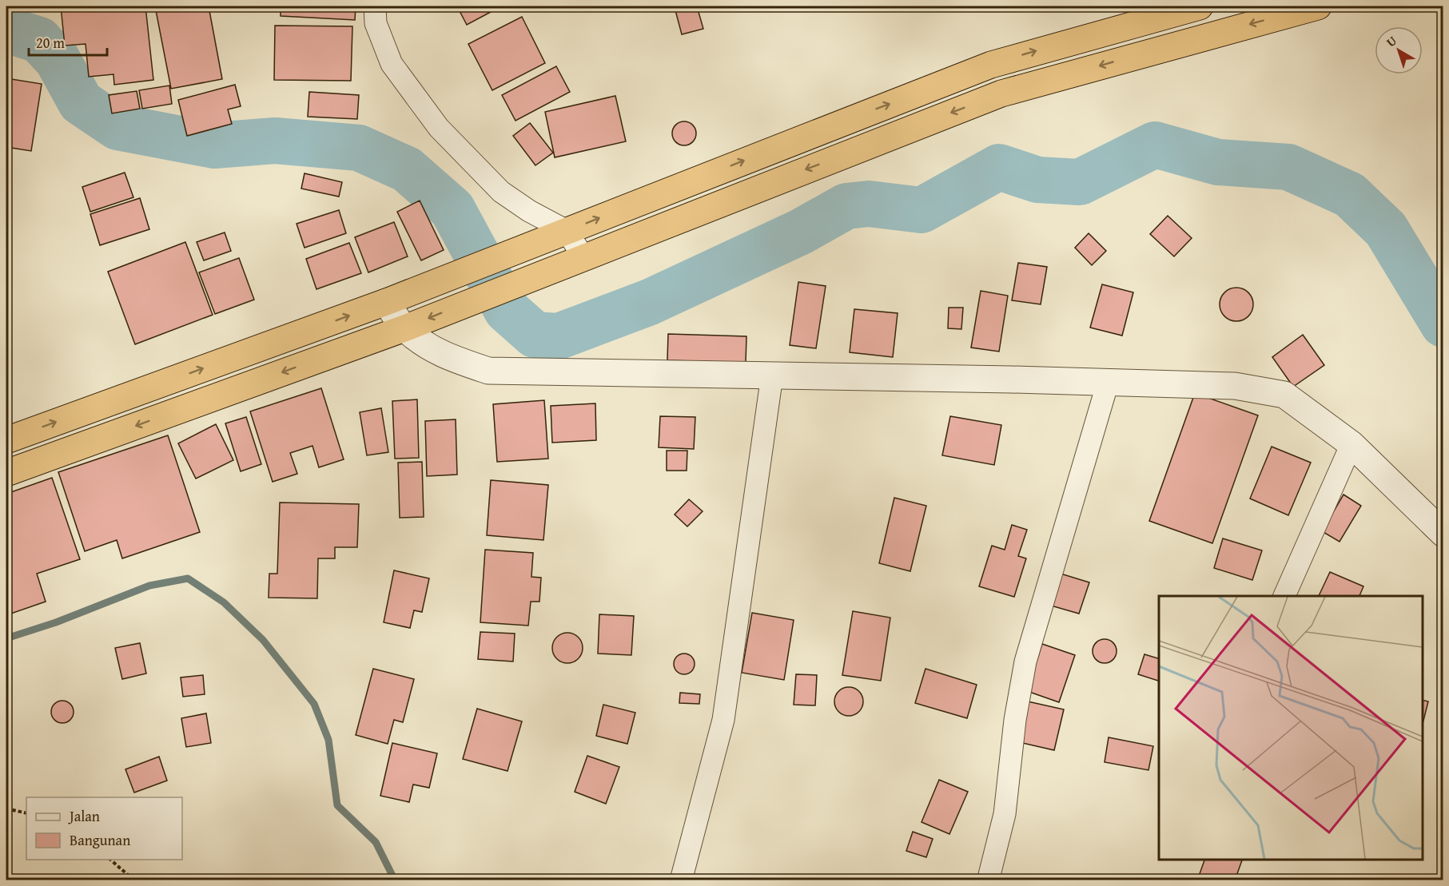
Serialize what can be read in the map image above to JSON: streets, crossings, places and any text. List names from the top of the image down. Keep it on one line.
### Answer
{"legend":["Jalan","Bangunan"],"scale_bar":"20 m","north":"top left"}
